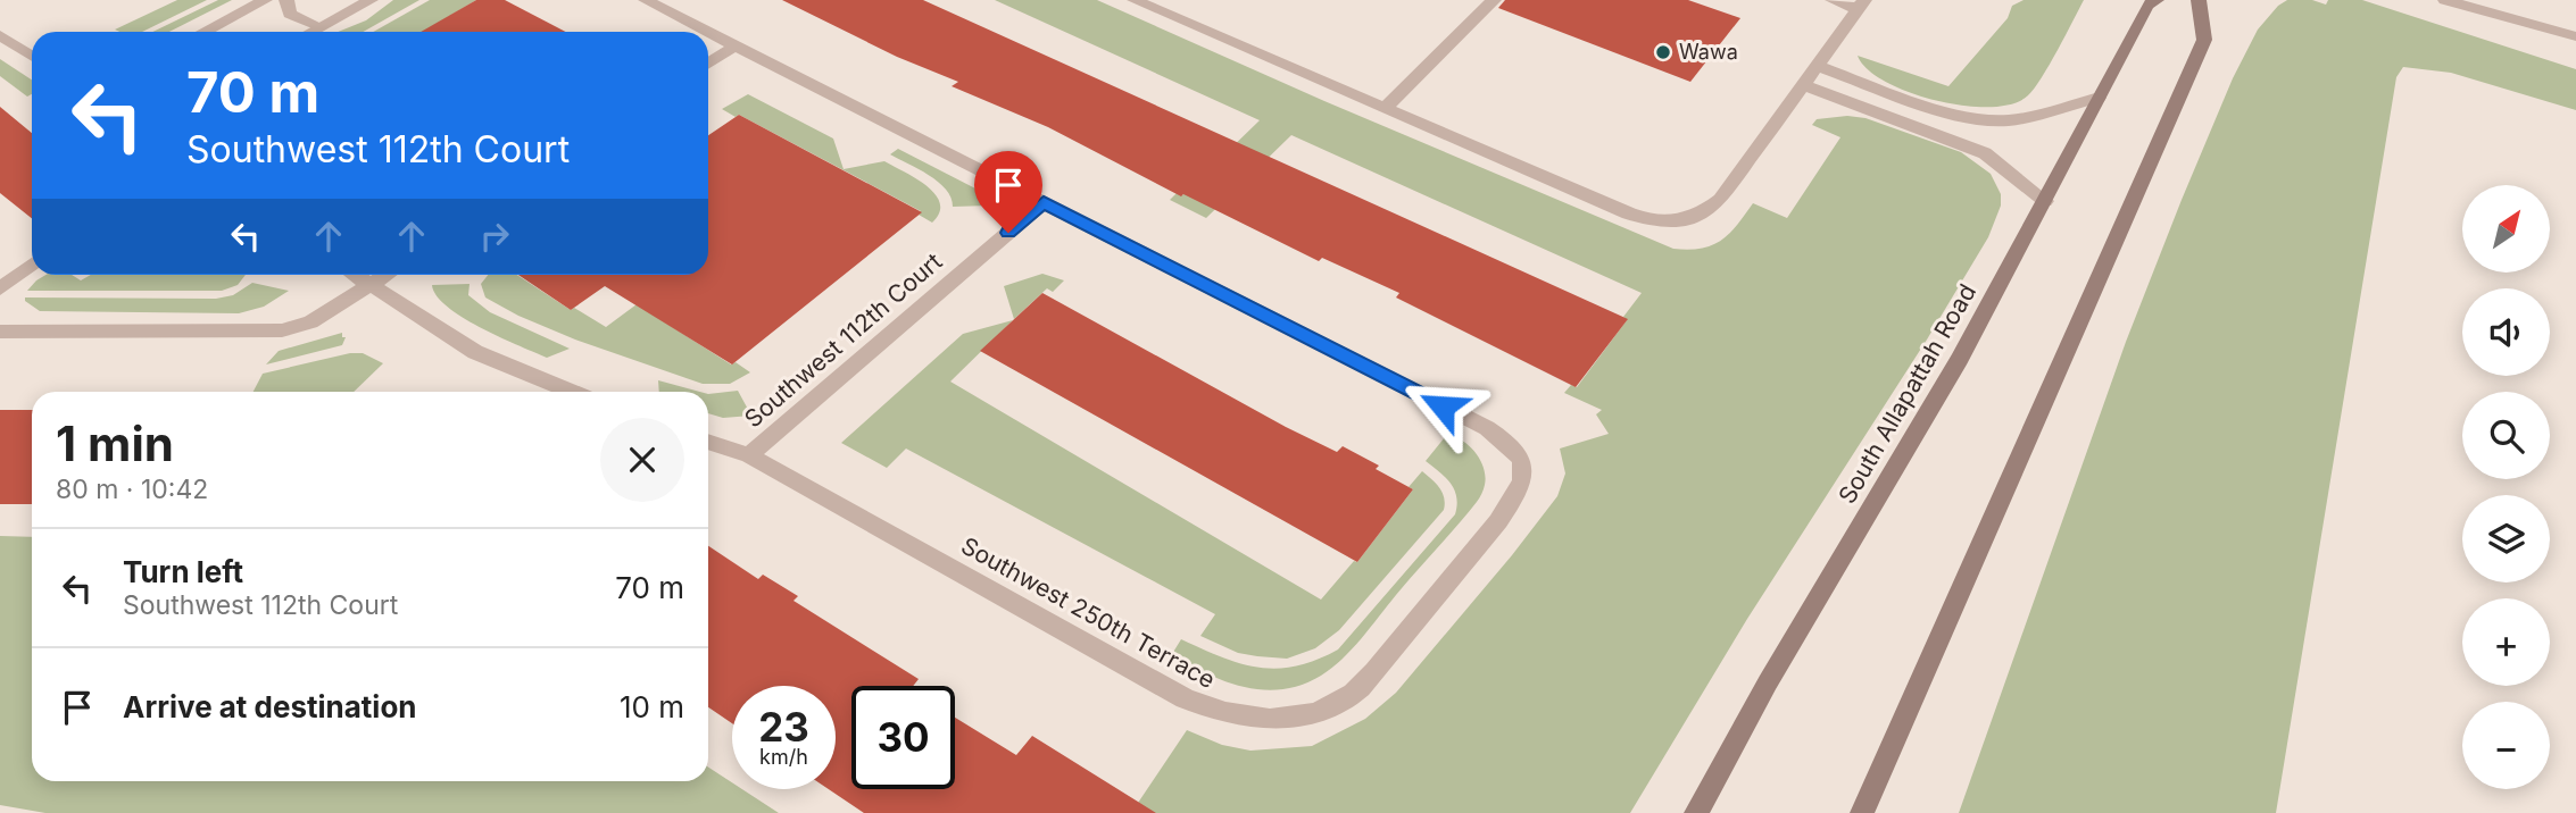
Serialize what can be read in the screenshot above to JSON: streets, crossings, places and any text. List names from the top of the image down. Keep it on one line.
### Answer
{"streets":{"main road":["South Allapattah Road"],"street":["Southwest 112th Court","Southwest 250th Terrace"]},"crossings":[["Southwest 112th Court","Southwest 250th Terrace"]],"places":["Wawa"],"north":"top right","page":{"turn":["70 m","Southwest 112th Court"],"map_buttons":["+","−"],"heading":["1 min","80 m · 10:42"],"list":[{"name":"Turn left","note":"Southwest 112th Court","value":"70 m"},{"name":"Arrive at destination","value":"10 m"}],"speed":"23 km/h","limit":"30"}}
